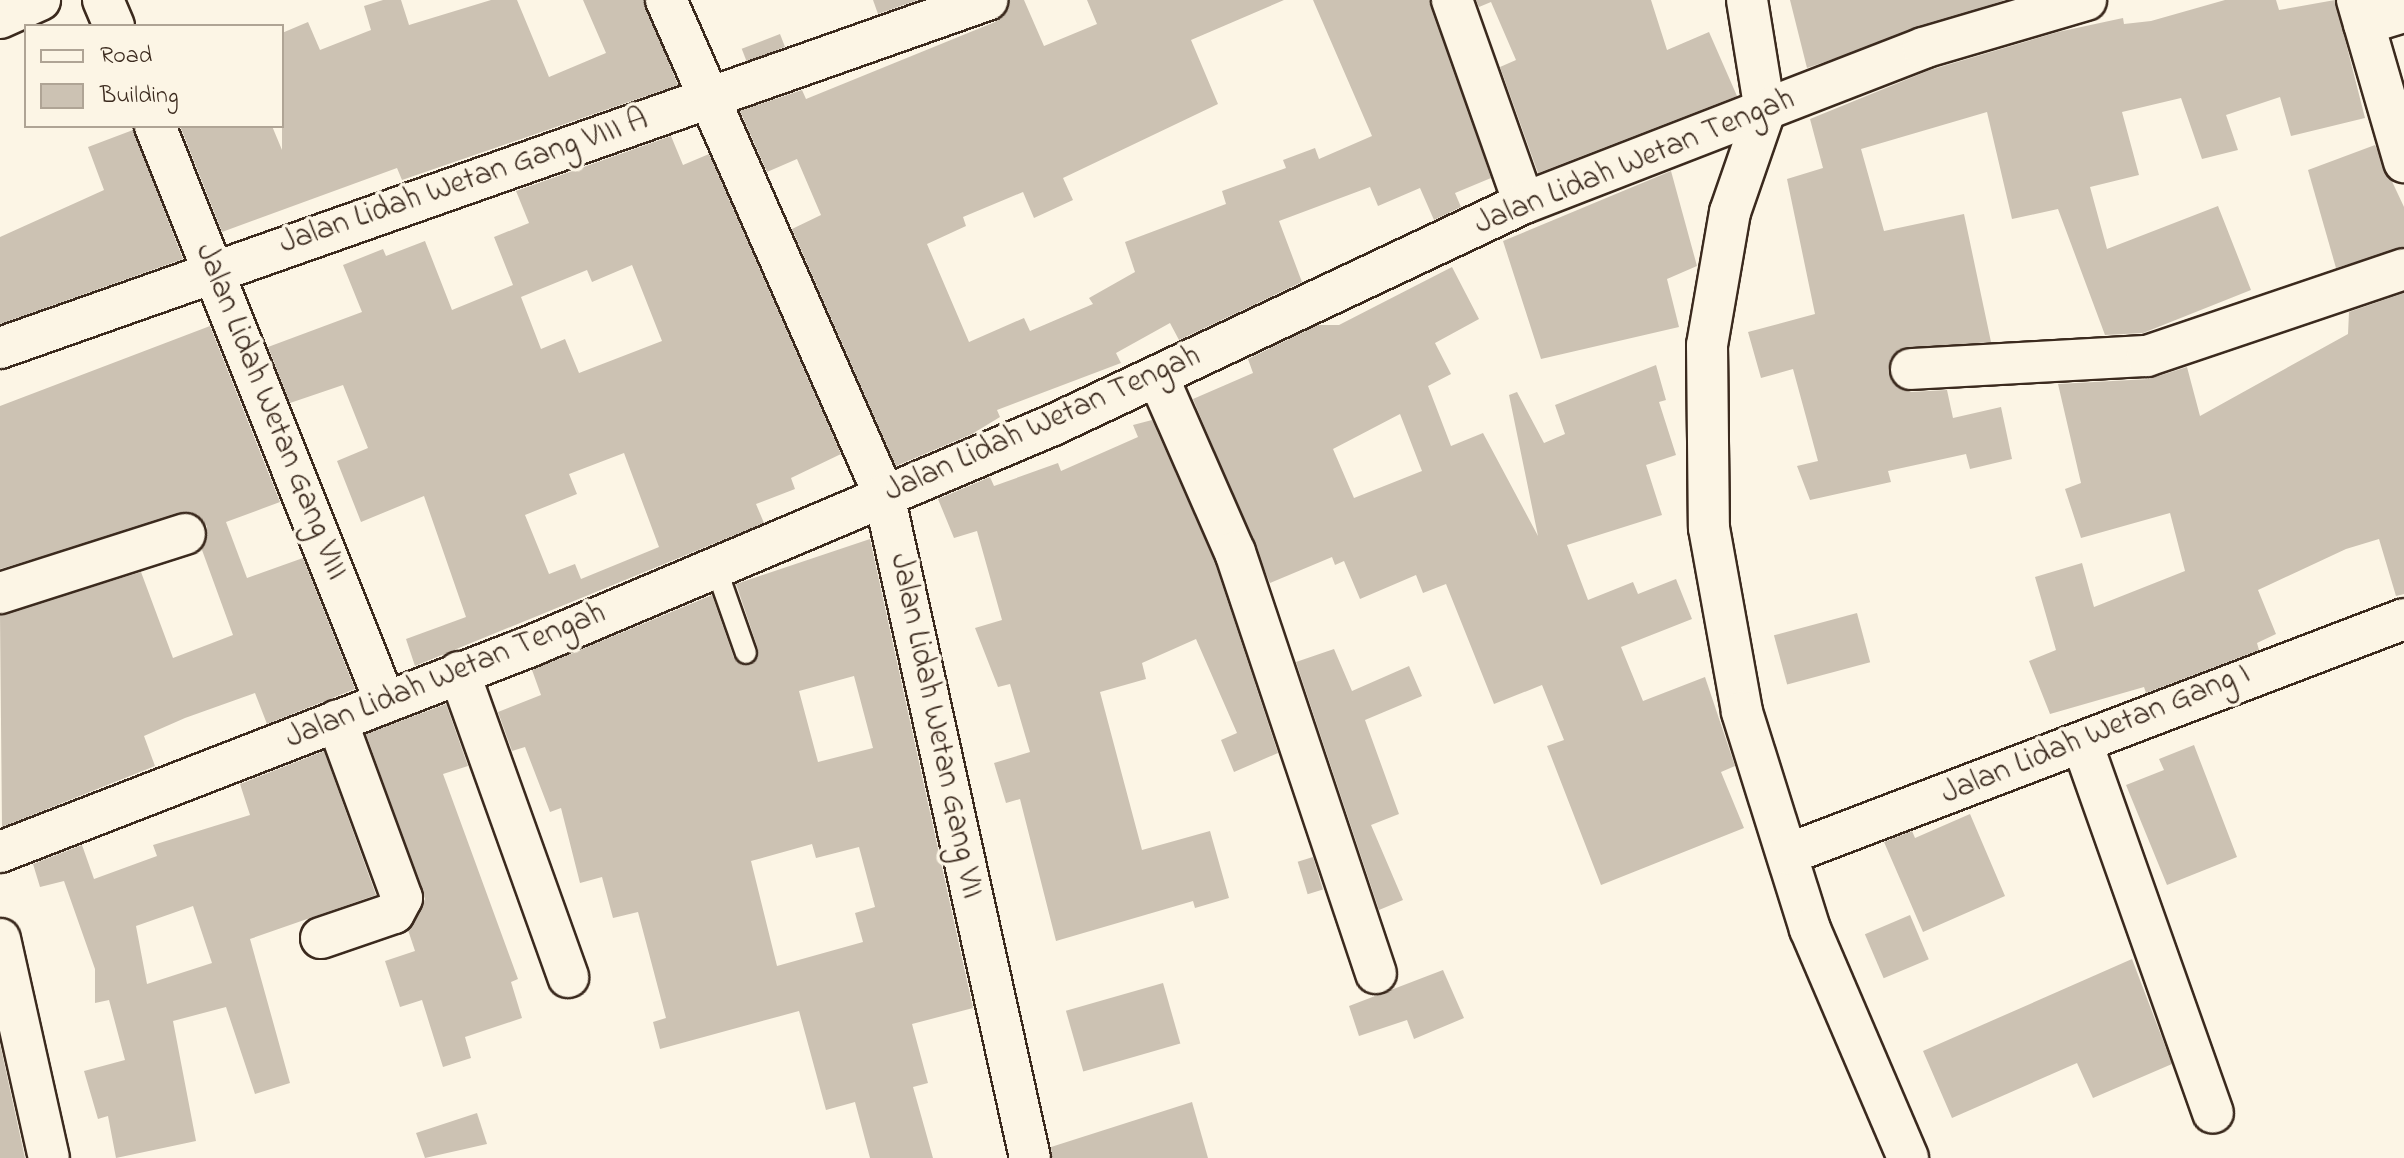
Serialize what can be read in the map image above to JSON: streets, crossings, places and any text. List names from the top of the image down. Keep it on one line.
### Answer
{"streets":{"street":["Jalan Lidah Wetan Tengah","Jalan Lidah Wetan Gang VIII A","Jalan Lidah Wetan Gang VIII","Jalan Lidah Wetan Gang VII","Jalan Lidah Wetan Gang I"]},"crossings":[["Jalan Lidah Wetan Tengah","Jalan Lidah Wetan Gang VIII"],["Jalan Lidah Wetan Tengah","Jalan Lidah Wetan Gang VII"],["Jalan Lidah Wetan Gang VIII A","Jalan Lidah Wetan Gang VIII"],["Jalan Lidah Wetan Gang VIII A","Jalan Lidah Wetan Gang VII"]],"legend":["Road","Building"]}
